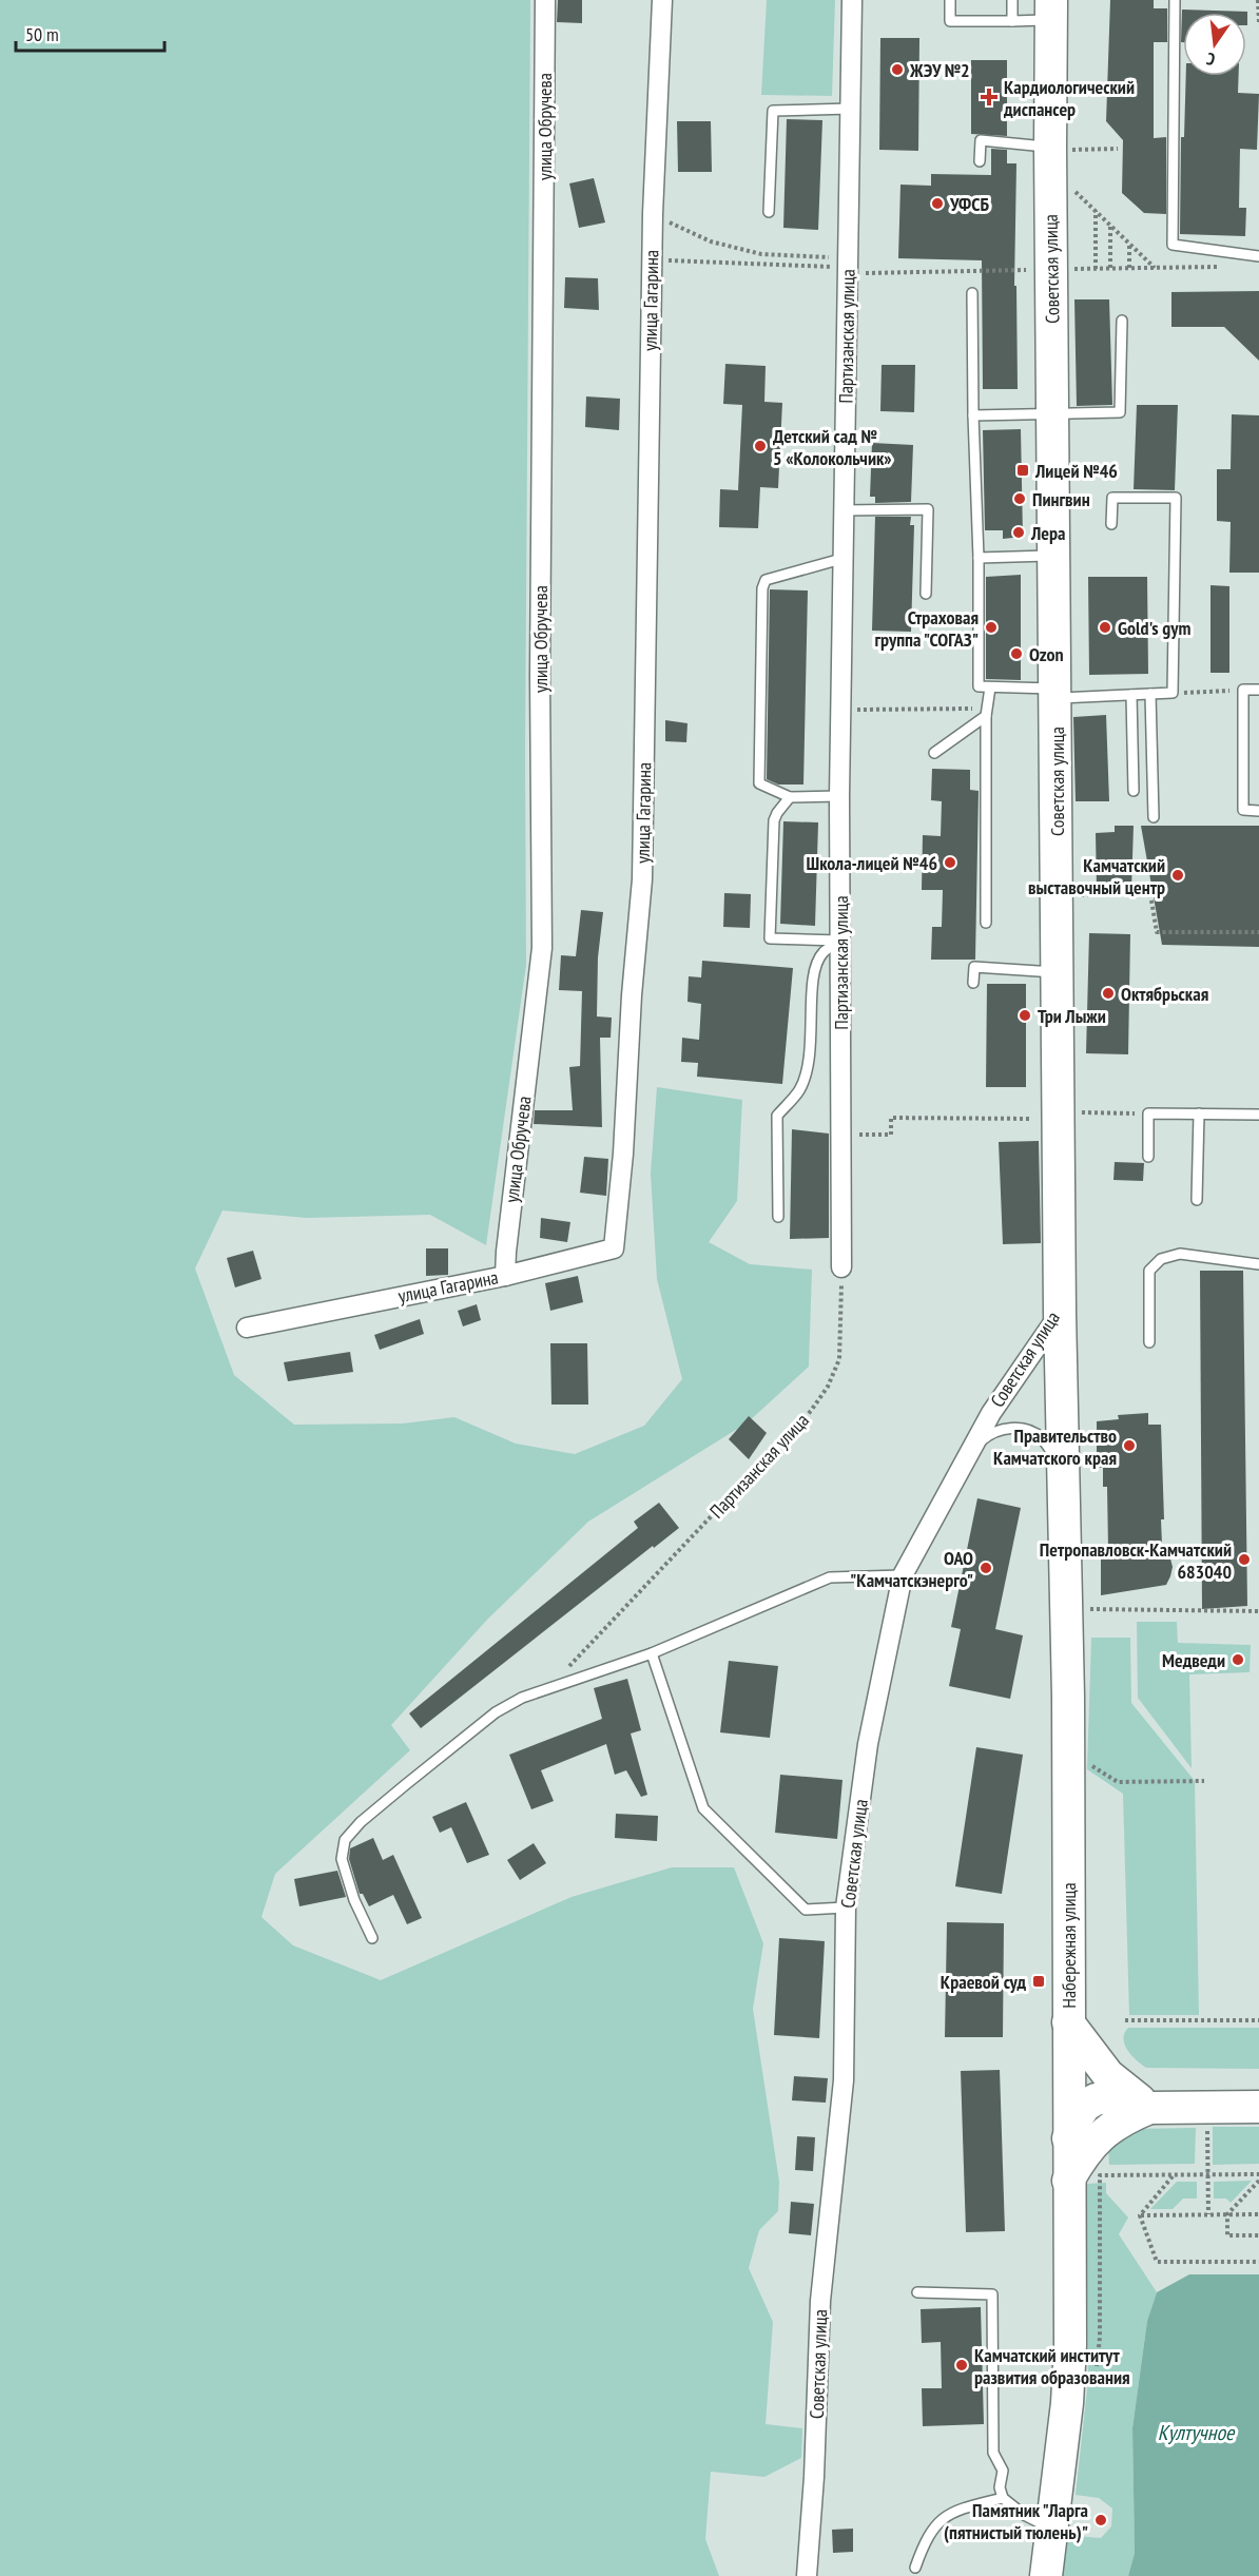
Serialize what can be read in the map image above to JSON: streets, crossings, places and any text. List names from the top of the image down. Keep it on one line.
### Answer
{"streets":{"main road":["Советская улица","Набережная улица"],"street":["улица Обручева","улица Гагарина","Партизанская улица"]},"crossings":[["улица Обручева","улица Гагарина"],["Советская улица","Набережная улица"]],"water":["Култучное"],"places":{"other":["ЖЭУ №2","УФСБ","Детский сад № 5 «Колокольчик»","Пингвин","Лера","Страховая группа \"СОГАЗ\"","Gold's gym","Ozon","Школа-лицей №46","Камчатский выставочный центр","Октябрьская","Три Лыжи","Правительство Камчатского края","Петропавловск-Камчатский 683040","ОАО \"Камчатскэнерго\"","Медведи","Камчатский институт развития образования","Памятник \"Ларга (пятнистый тюлень)\""],"health":["Кардиологический диспансер"],"transit":["Лицей №46","Краевой суд"]},"scale_bar":"50 m","north":"bottom"}
